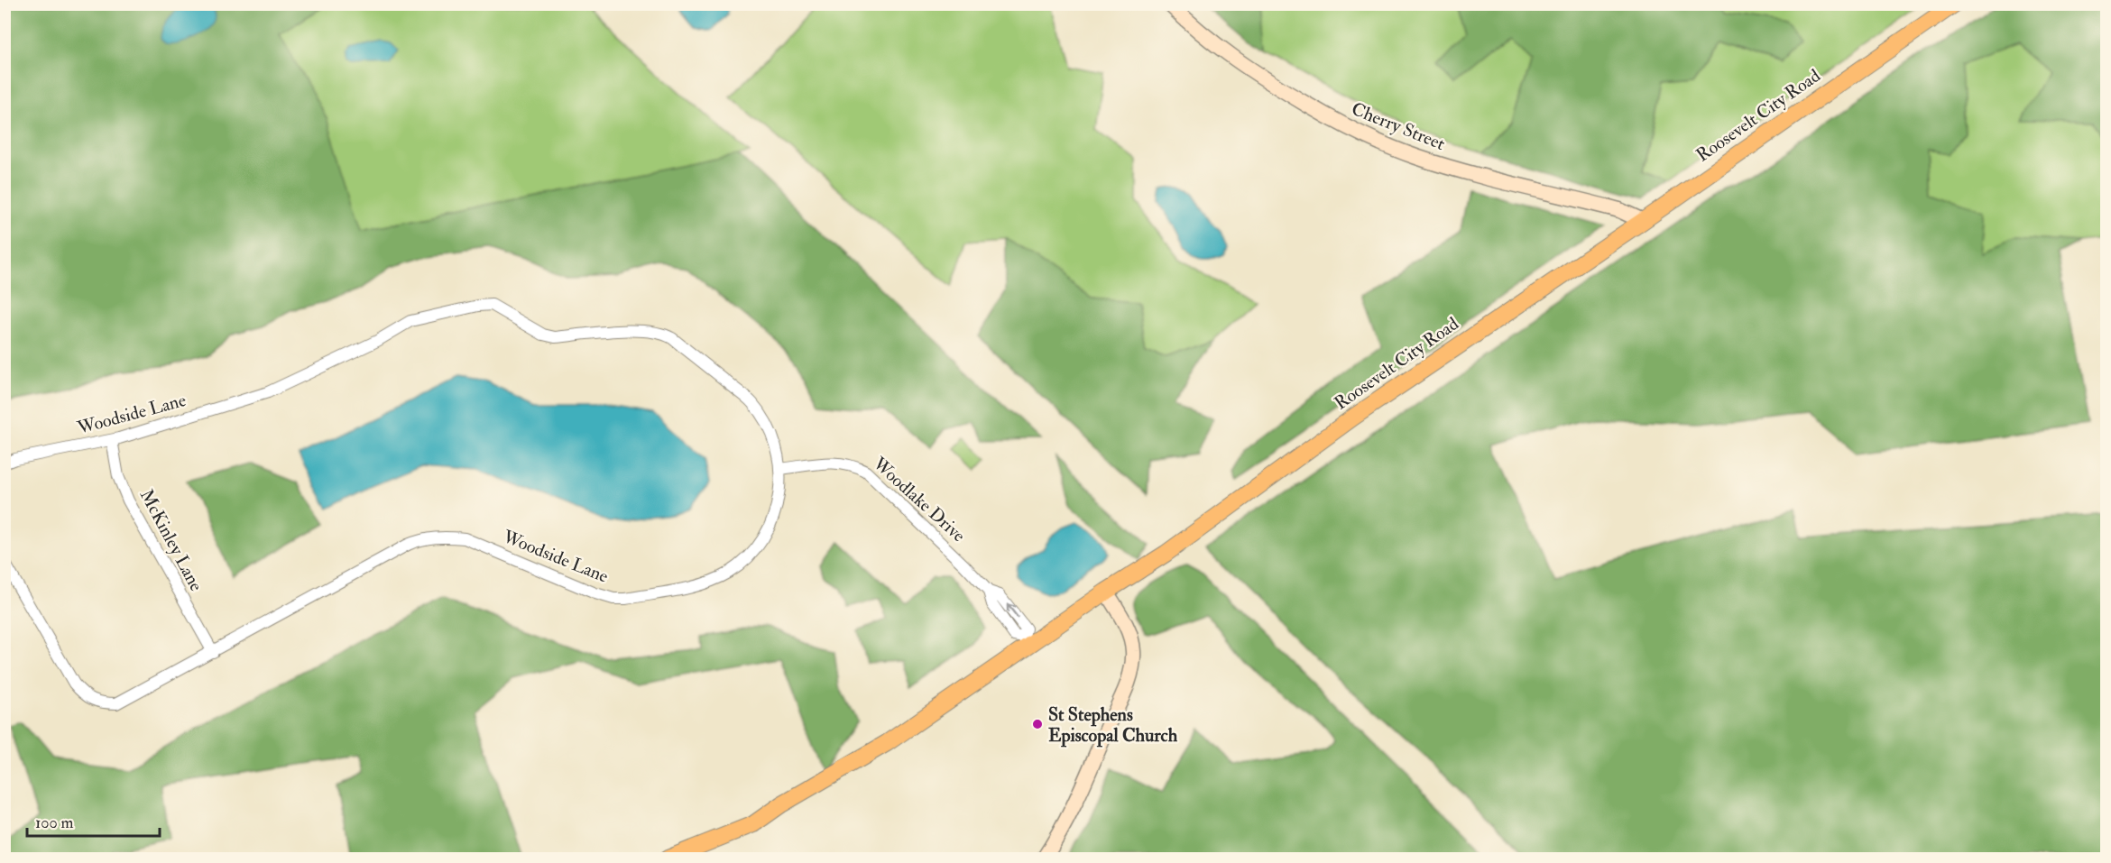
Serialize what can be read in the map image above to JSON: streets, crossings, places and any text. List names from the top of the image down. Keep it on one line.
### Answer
{"streets":{"main road":["Roosevelt City Road"],"street":["Cherry Street","Woodside Lane","Woodlake Drive","McKinley Lane"]},"crossings":[["Roosevelt City Road","Cherry Street"],["Roosevelt City Road","Woodlake Drive"],["Woodside Lane","Woodlake Drive"],["Woodside Lane","McKinley Lane"]],"places":["St Stephens Episcopal Church"],"scale_bar":"100 m"}
